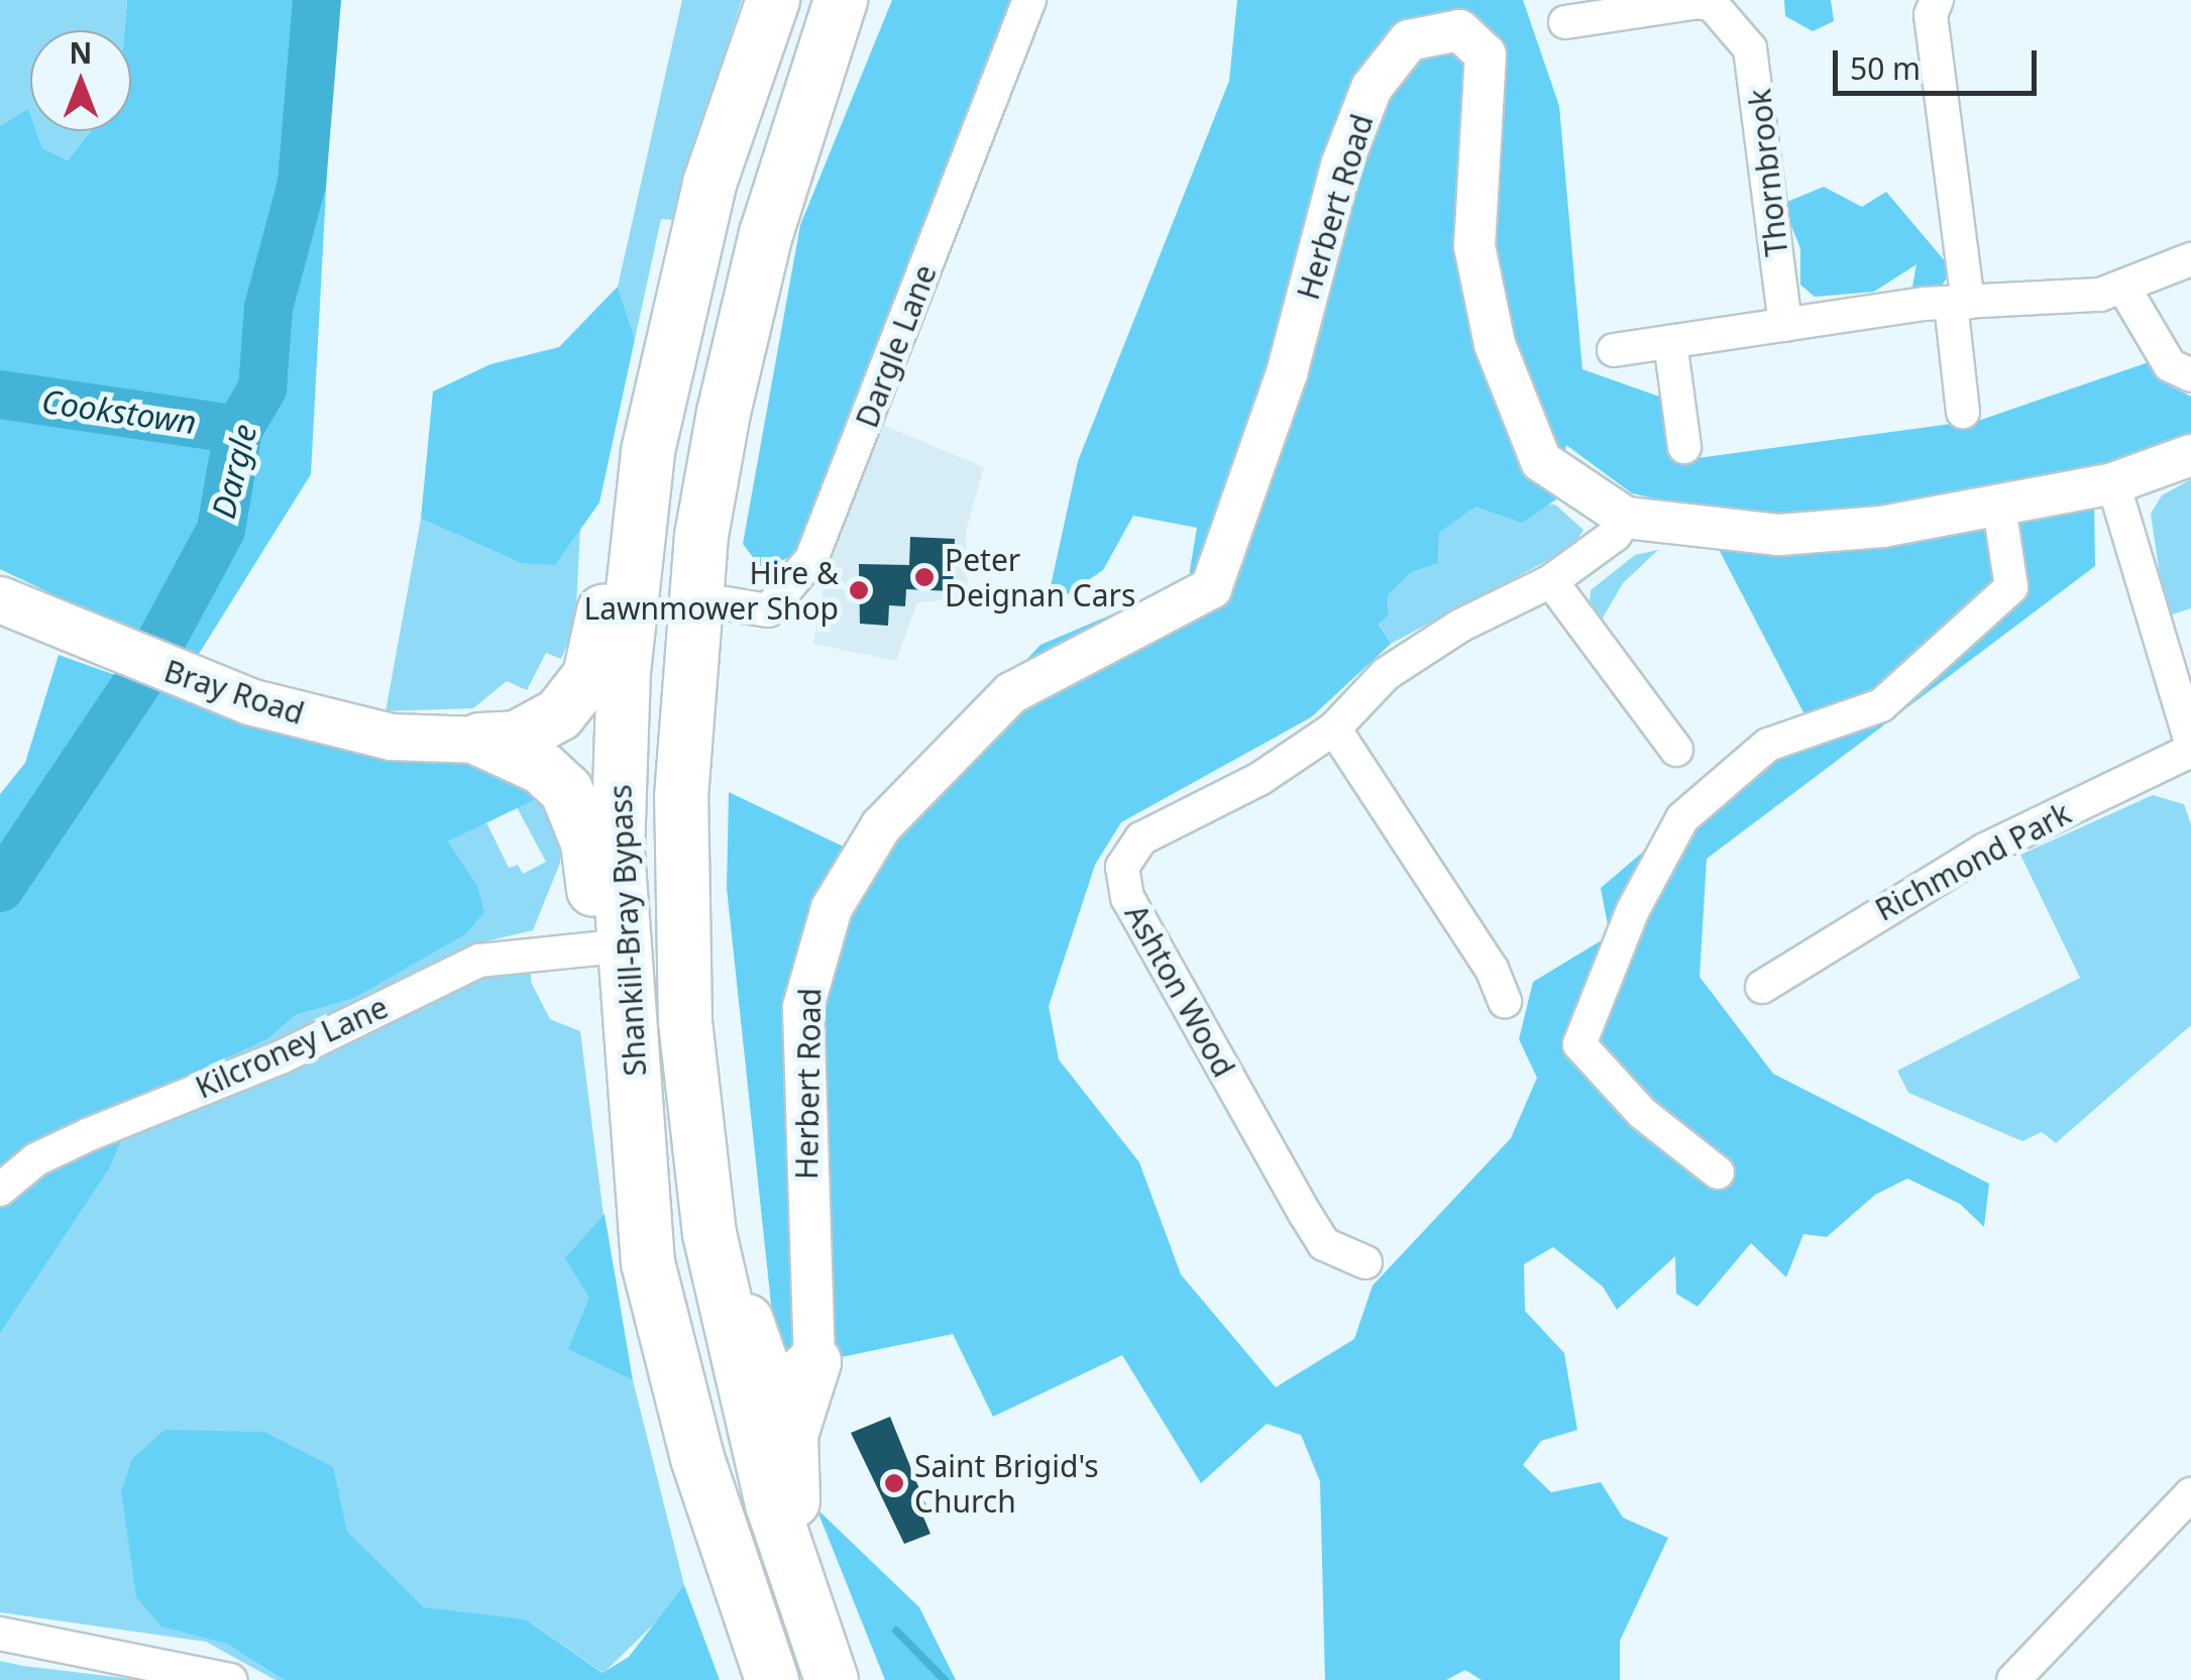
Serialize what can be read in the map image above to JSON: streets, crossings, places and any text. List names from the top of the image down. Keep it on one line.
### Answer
{"streets":{"highway":["Shankill-Bray Bypass"],"main road":["Bray Road"],"street":["Thornbrook","Herbert Road","Dargle Lane","Richmond Park","Ashton Wood","Kilcroney Lane"]},"crossings":[["Herbert Road","Ashton Wood"],["Dargle Lane","Shankill-Bray Bypass"]],"water":["Cookstown","Dargle"],"places":["Peter Deignan Cars","Hire & Lawnmower Shop","Saint Brigid's Church"],"scale_bar":"50 m","north":"top"}
